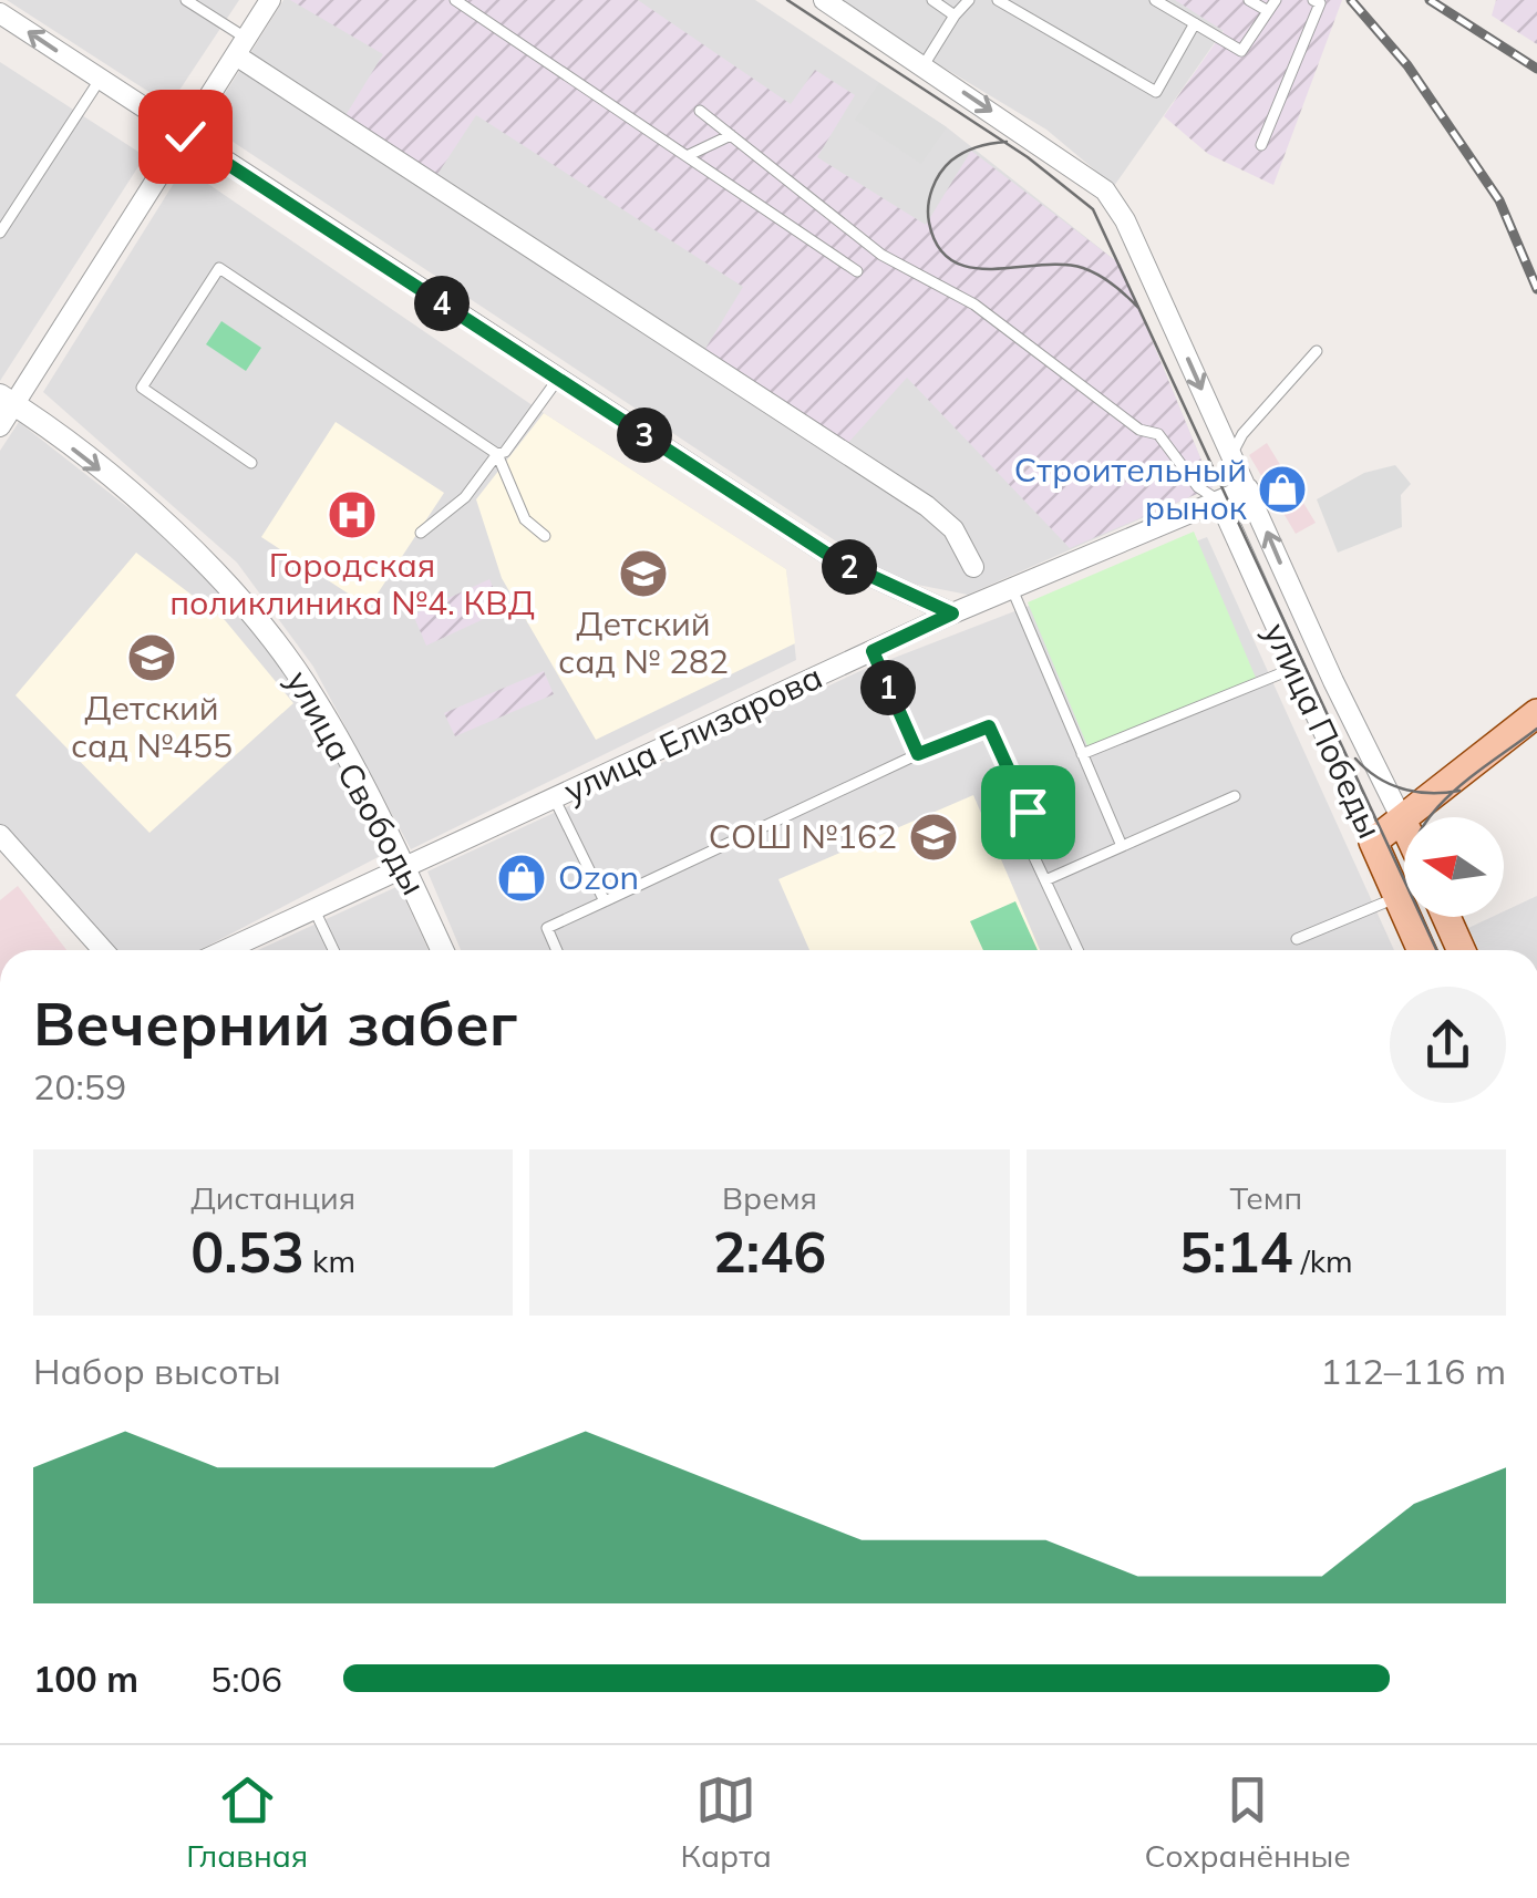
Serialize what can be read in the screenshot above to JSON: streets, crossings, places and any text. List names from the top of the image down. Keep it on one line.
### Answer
{"streets":{"main road":["улица Победы"],"street":["улица Елизарова","улица Свободы"]},"crossings":[["улица Победы","улица Елизарова"],["улица Елизарова","улица Свободы"]],"one_way":["улица Свободы"],"places":{"shop":["Строительный рынок","Ozon"],"hospital":["Городская поликлиника №4. КВД"],"school or university":["Детский сад № 282","Детский сад №455","СОШ №162"]},"north":"left","page":{"pins":["4","3","2","1"],"heading":["Вечерний забег","20:59"],"stats":[["Дистанция","0.53 km"],["Время","2:46"],["Темп","5:14 /km"]],"chart":["Набор высоты","112–116 m"],"list":[{"name":"100 m","note":"5:06"}],"tabs":["Главная","Карта","Сохранённые"]}}
